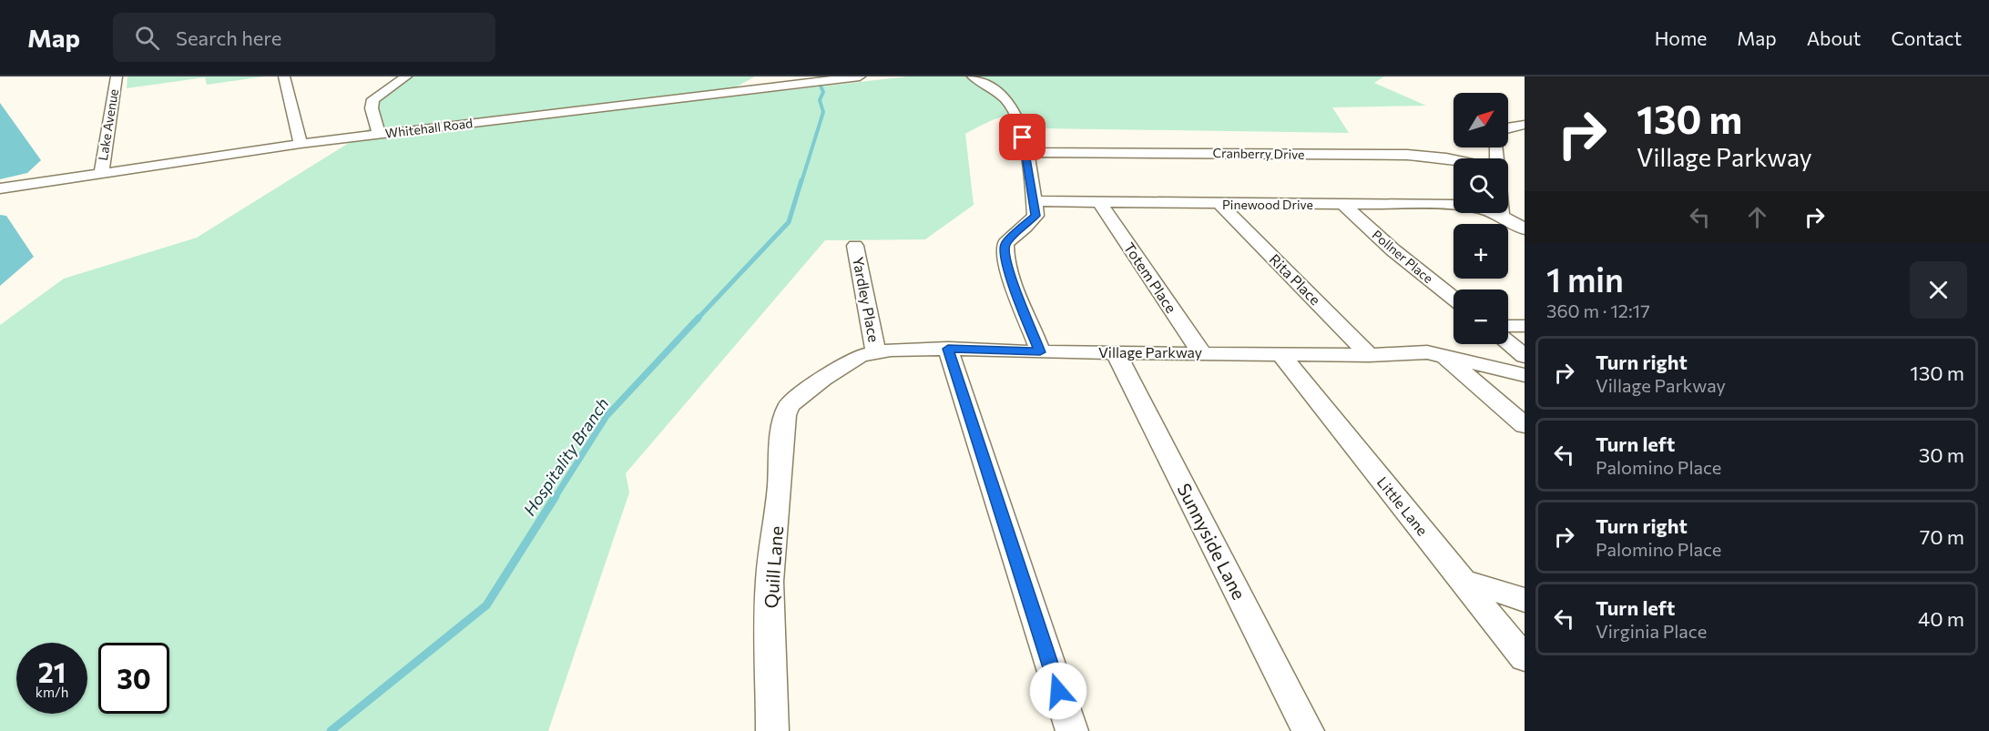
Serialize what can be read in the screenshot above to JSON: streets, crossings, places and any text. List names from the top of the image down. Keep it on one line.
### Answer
{"streets":{"street":["Lake Avenue","Whitehall Road","Cranberry Drive","Pinewood Drive","Pollner Place","Totem Place","Rita Place","Yardley Place","Village Parkway","Little Lane","Sunnyside Lane","Quill Lane"]},"crossings":[["Lake Avenue","Whitehall Road"],["Pinewood Drive","Pollner Place"],["Pinewood Drive","Totem Place"],["Pinewood Drive","Rita Place"],["Totem Place","Village Parkway"],["Rita Place","Village Parkway"],["Yardley Place","Village Parkway"],["Village Parkway","Little Lane"],["Village Parkway","Sunnyside Lane"],["Village Parkway","Quill Lane"]],"water":["Hospitality Branch"],"north":"top right","page":{"header":"Map","search":"Search here","nav":["Home","Map","About","Contact"],"turn":["130 m","Village Parkway"],"map_buttons":["+","−"],"heading":["1 min","360 m · 12:17"],"list":[{"name":"Turn right","note":"Village Parkway","value":"130 m"},{"name":"Turn left","note":"Palomino Place","value":"30 m"},{"name":"Turn right","note":"Palomino Place","value":"70 m"},{"name":"Turn left","note":"Virginia Place","value":"40 m"}],"speed":"21 km/h","limit":"30"}}
